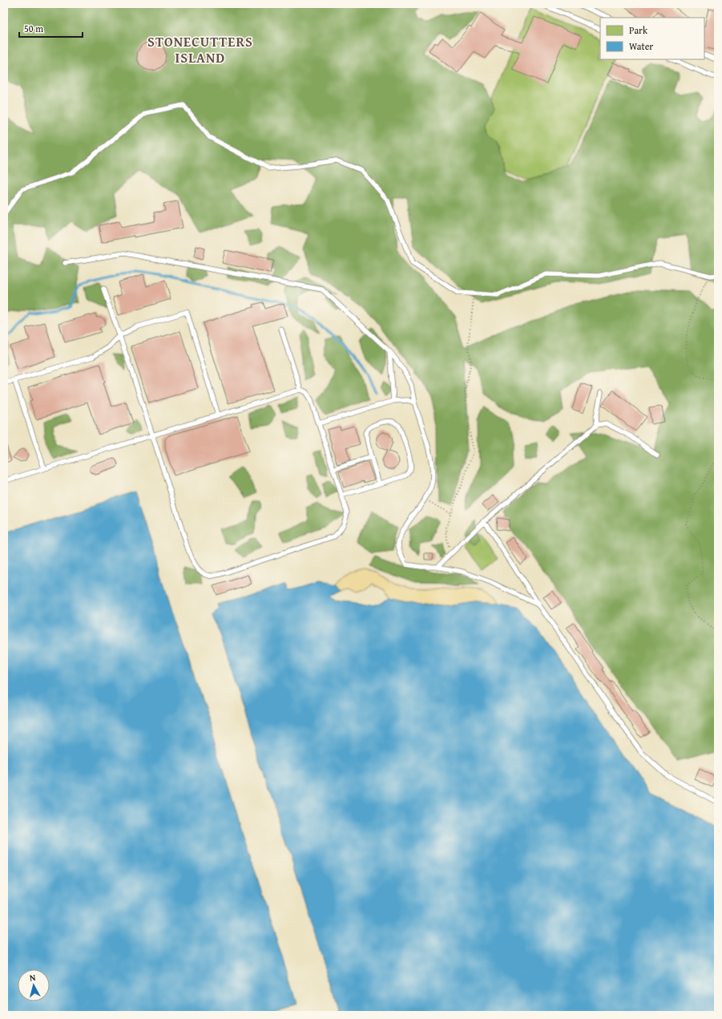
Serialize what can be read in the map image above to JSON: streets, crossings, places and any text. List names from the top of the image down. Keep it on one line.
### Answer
{"districts":["STONECUTTERS ISLAND"],"legend":["Park","Water"],"scale_bar":"50 m","north":"top"}
